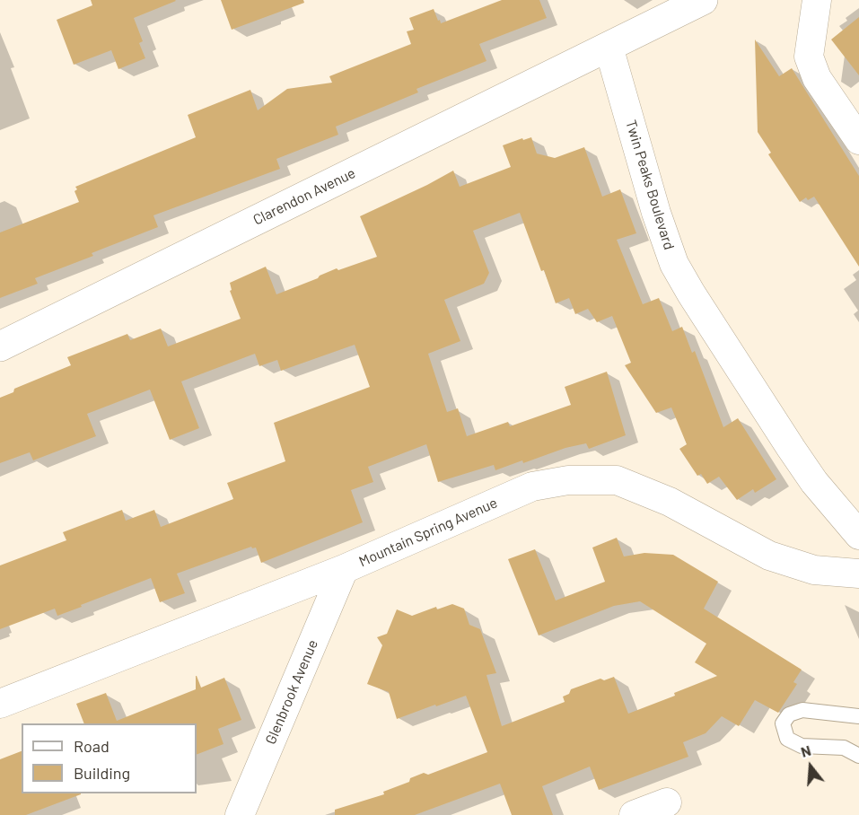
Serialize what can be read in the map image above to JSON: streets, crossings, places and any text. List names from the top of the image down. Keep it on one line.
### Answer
{"streets":{"main road":["Clarendon Avenue"],"street":["Twin Peaks Boulevard","Mountain Spring Avenue","Glenbrook Avenue"]},"crossings":[["Twin Peaks Boulevard","Clarendon Avenue"],["Mountain Spring Avenue","Glenbrook Avenue"]],"legend":["Road","Building"],"north":"top"}
